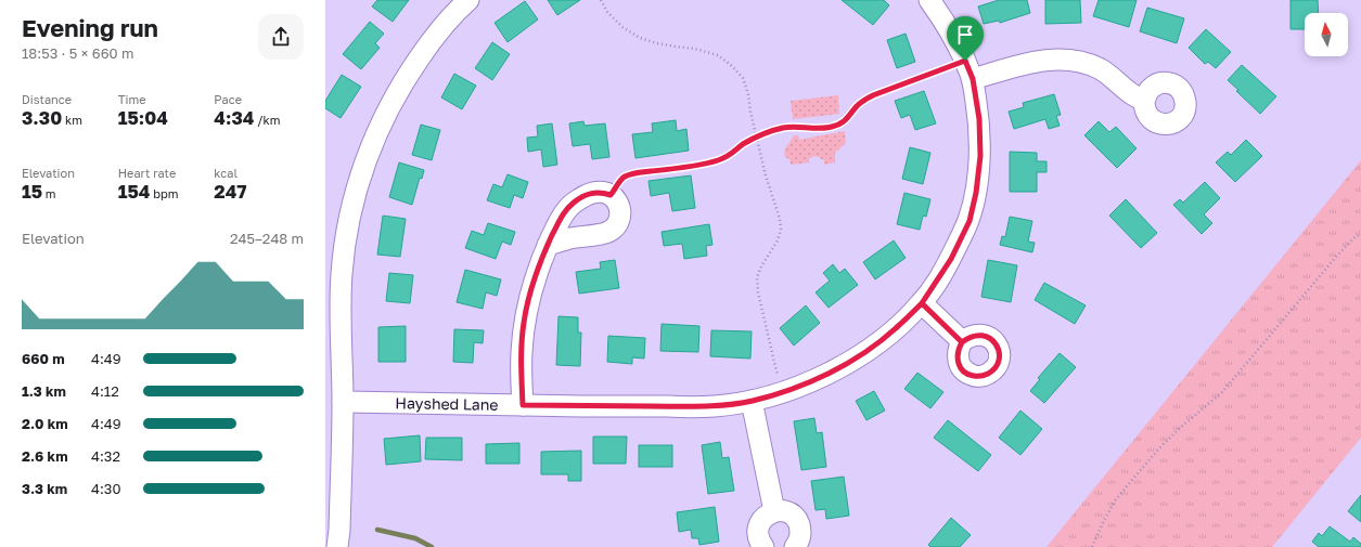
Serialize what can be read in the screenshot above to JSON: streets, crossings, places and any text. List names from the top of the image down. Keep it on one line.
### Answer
{"streets":{"street":["Hayshed Lane"]},"north":"top","page":{"heading":["Evening run","18:53 · 5 × 660 m"],"stats":[["Distance","3.30 km"],["Time","15:04"],["Pace","4:34 /km"],["Elevation","15 m"],["Heart rate","154 bpm"],["kcal","247"]],"chart":["Elevation","245–248 m"],"list":[{"name":"660 m","note":"4:49"},{"name":"1.3 km","note":"4:12"},{"name":"2.0 km","note":"4:49"},{"name":"2.6 km","note":"4:32"},{"name":"3.3 km","note":"4:30"}]}}
